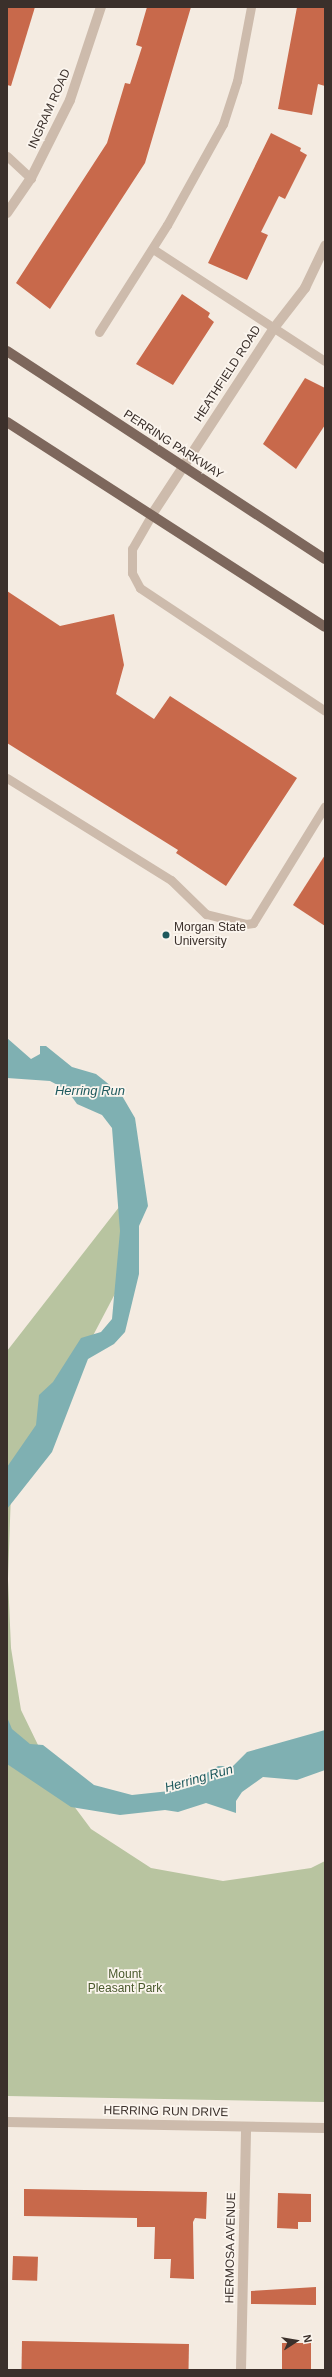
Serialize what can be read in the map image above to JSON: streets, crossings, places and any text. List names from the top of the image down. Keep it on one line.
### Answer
{"streets":{"main road":["PERRING PARKWAY"],"street":["INGRAM ROAD","HEATHFIELD ROAD","HERRING RUN DRIVE","HERMOSA AVENUE"]},"crossings":[["HEATHFIELD ROAD","PERRING PARKWAY"],["HERRING RUN DRIVE","HERMOSA AVENUE"]],"water":["Herring Run"],"parks":["Mount Pleasant Park"],"places":["Morgan State University"],"north":"right"}
